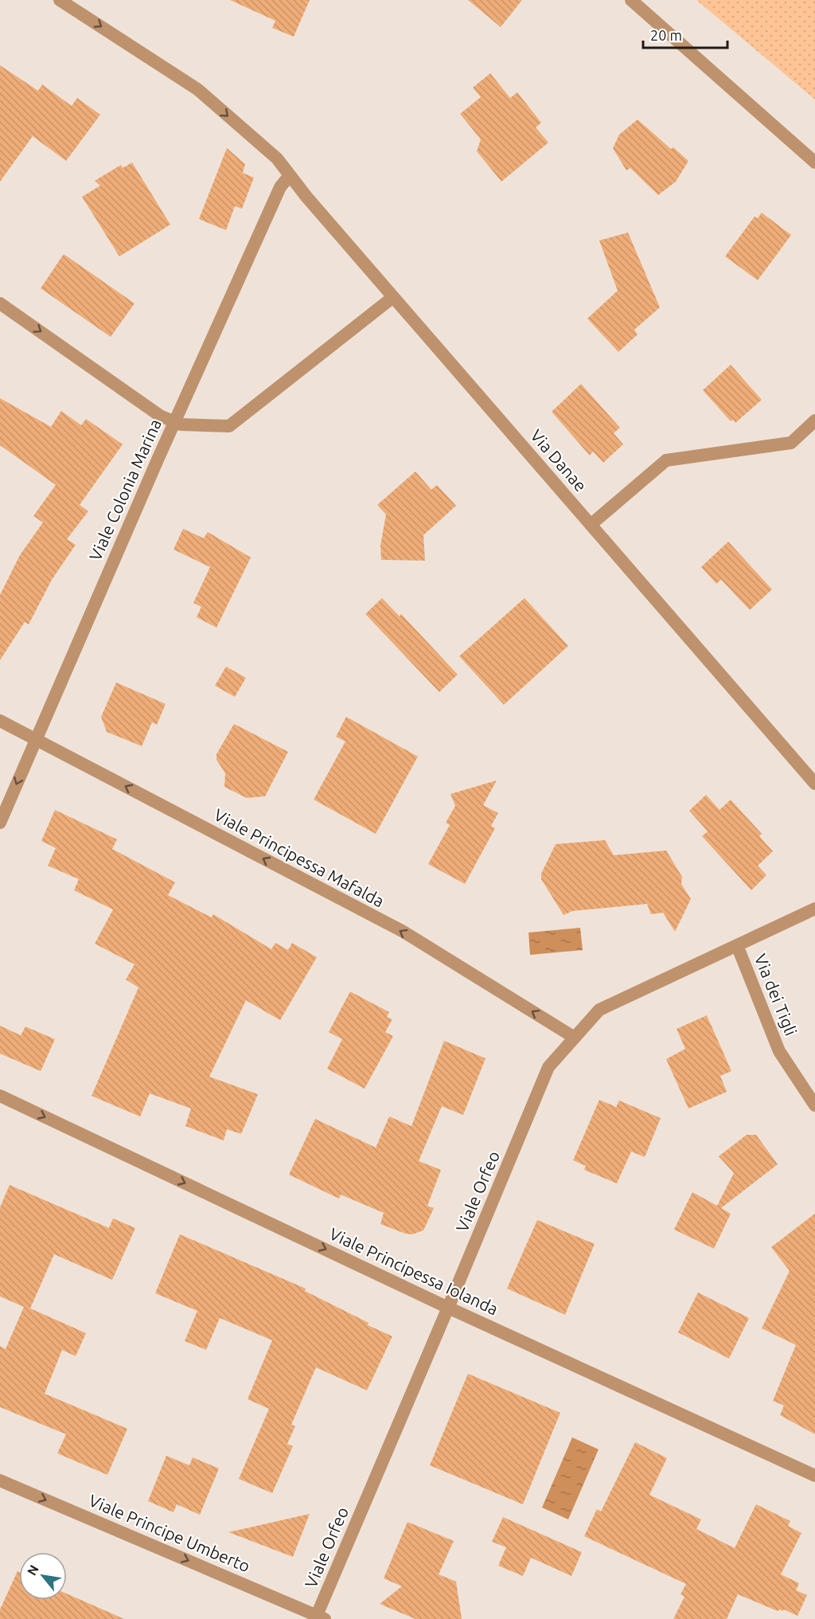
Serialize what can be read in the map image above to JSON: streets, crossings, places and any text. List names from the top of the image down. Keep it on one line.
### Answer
{"streets":{"street":["Via Danae","Viale Colonia Marina","Viale Principessa Mafalda","Via dei Tigli","Viale Orfeo","Viale Principessa Iolanda","Viale Principe Umberto"]},"crossings":[["Via Danae","Viale Colonia Marina"],["Viale Colonia Marina","Viale Principessa Mafalda"],["Viale Principessa Mafalda","Viale Orfeo"],["Via dei Tigli","Viale Orfeo"],["Viale Orfeo","Viale Principessa Iolanda"],["Viale Orfeo","Viale Principe Umberto"]],"one_way":["Viale Principessa Mafalda","Viale Principessa Iolanda","Viale Principe Umberto"],"scale_bar":"20 m","north":"top left"}
